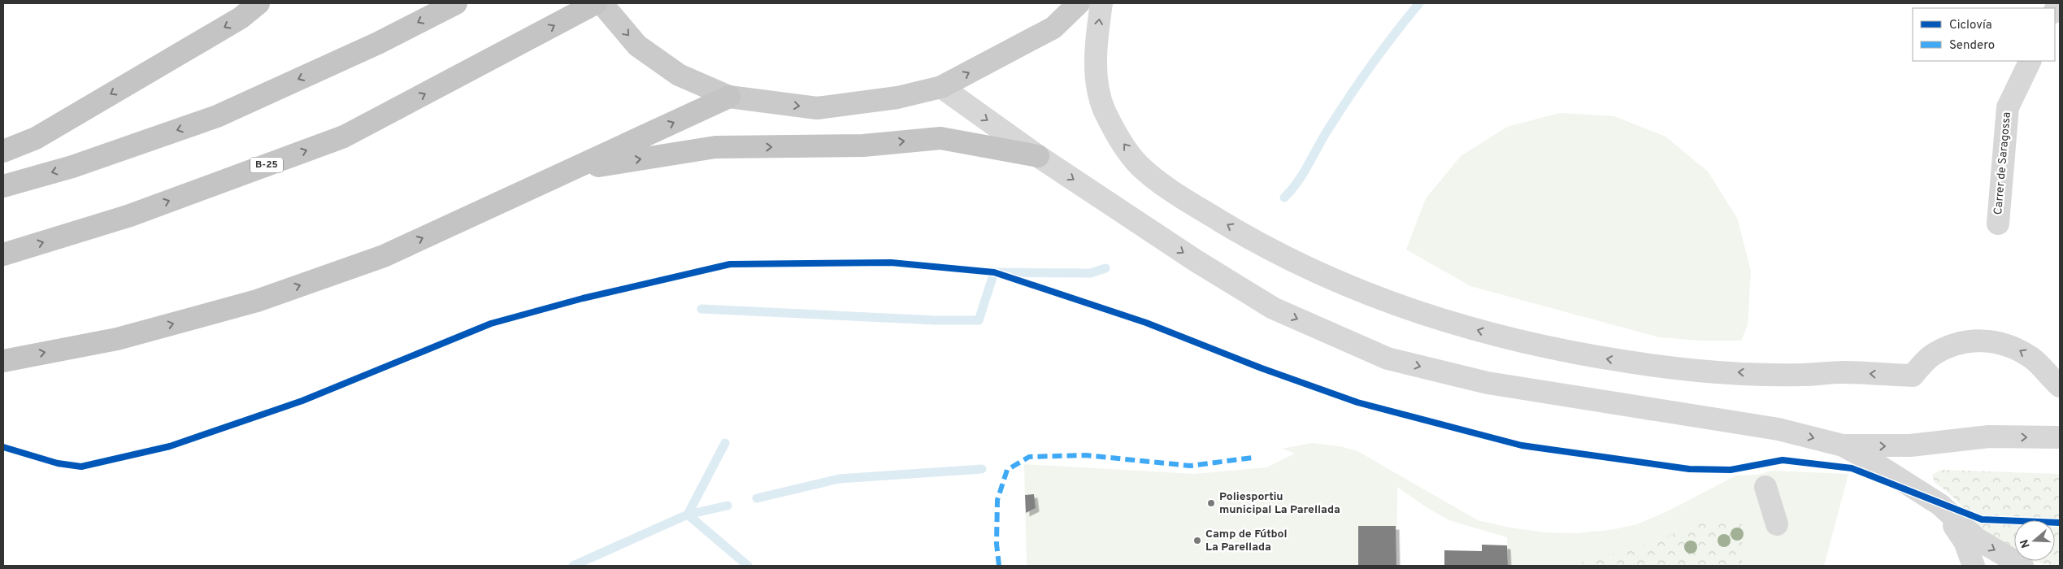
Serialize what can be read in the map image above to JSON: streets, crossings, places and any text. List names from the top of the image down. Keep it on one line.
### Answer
{"streets":{"highway":["B-25"],"street":["Carrer de Saragossa"]},"places":["Poliesportiu municipal La Parellada","Camp de Fútbol La Parellada"],"legend":["Ciclovía","Sendero"],"north":"left"}
